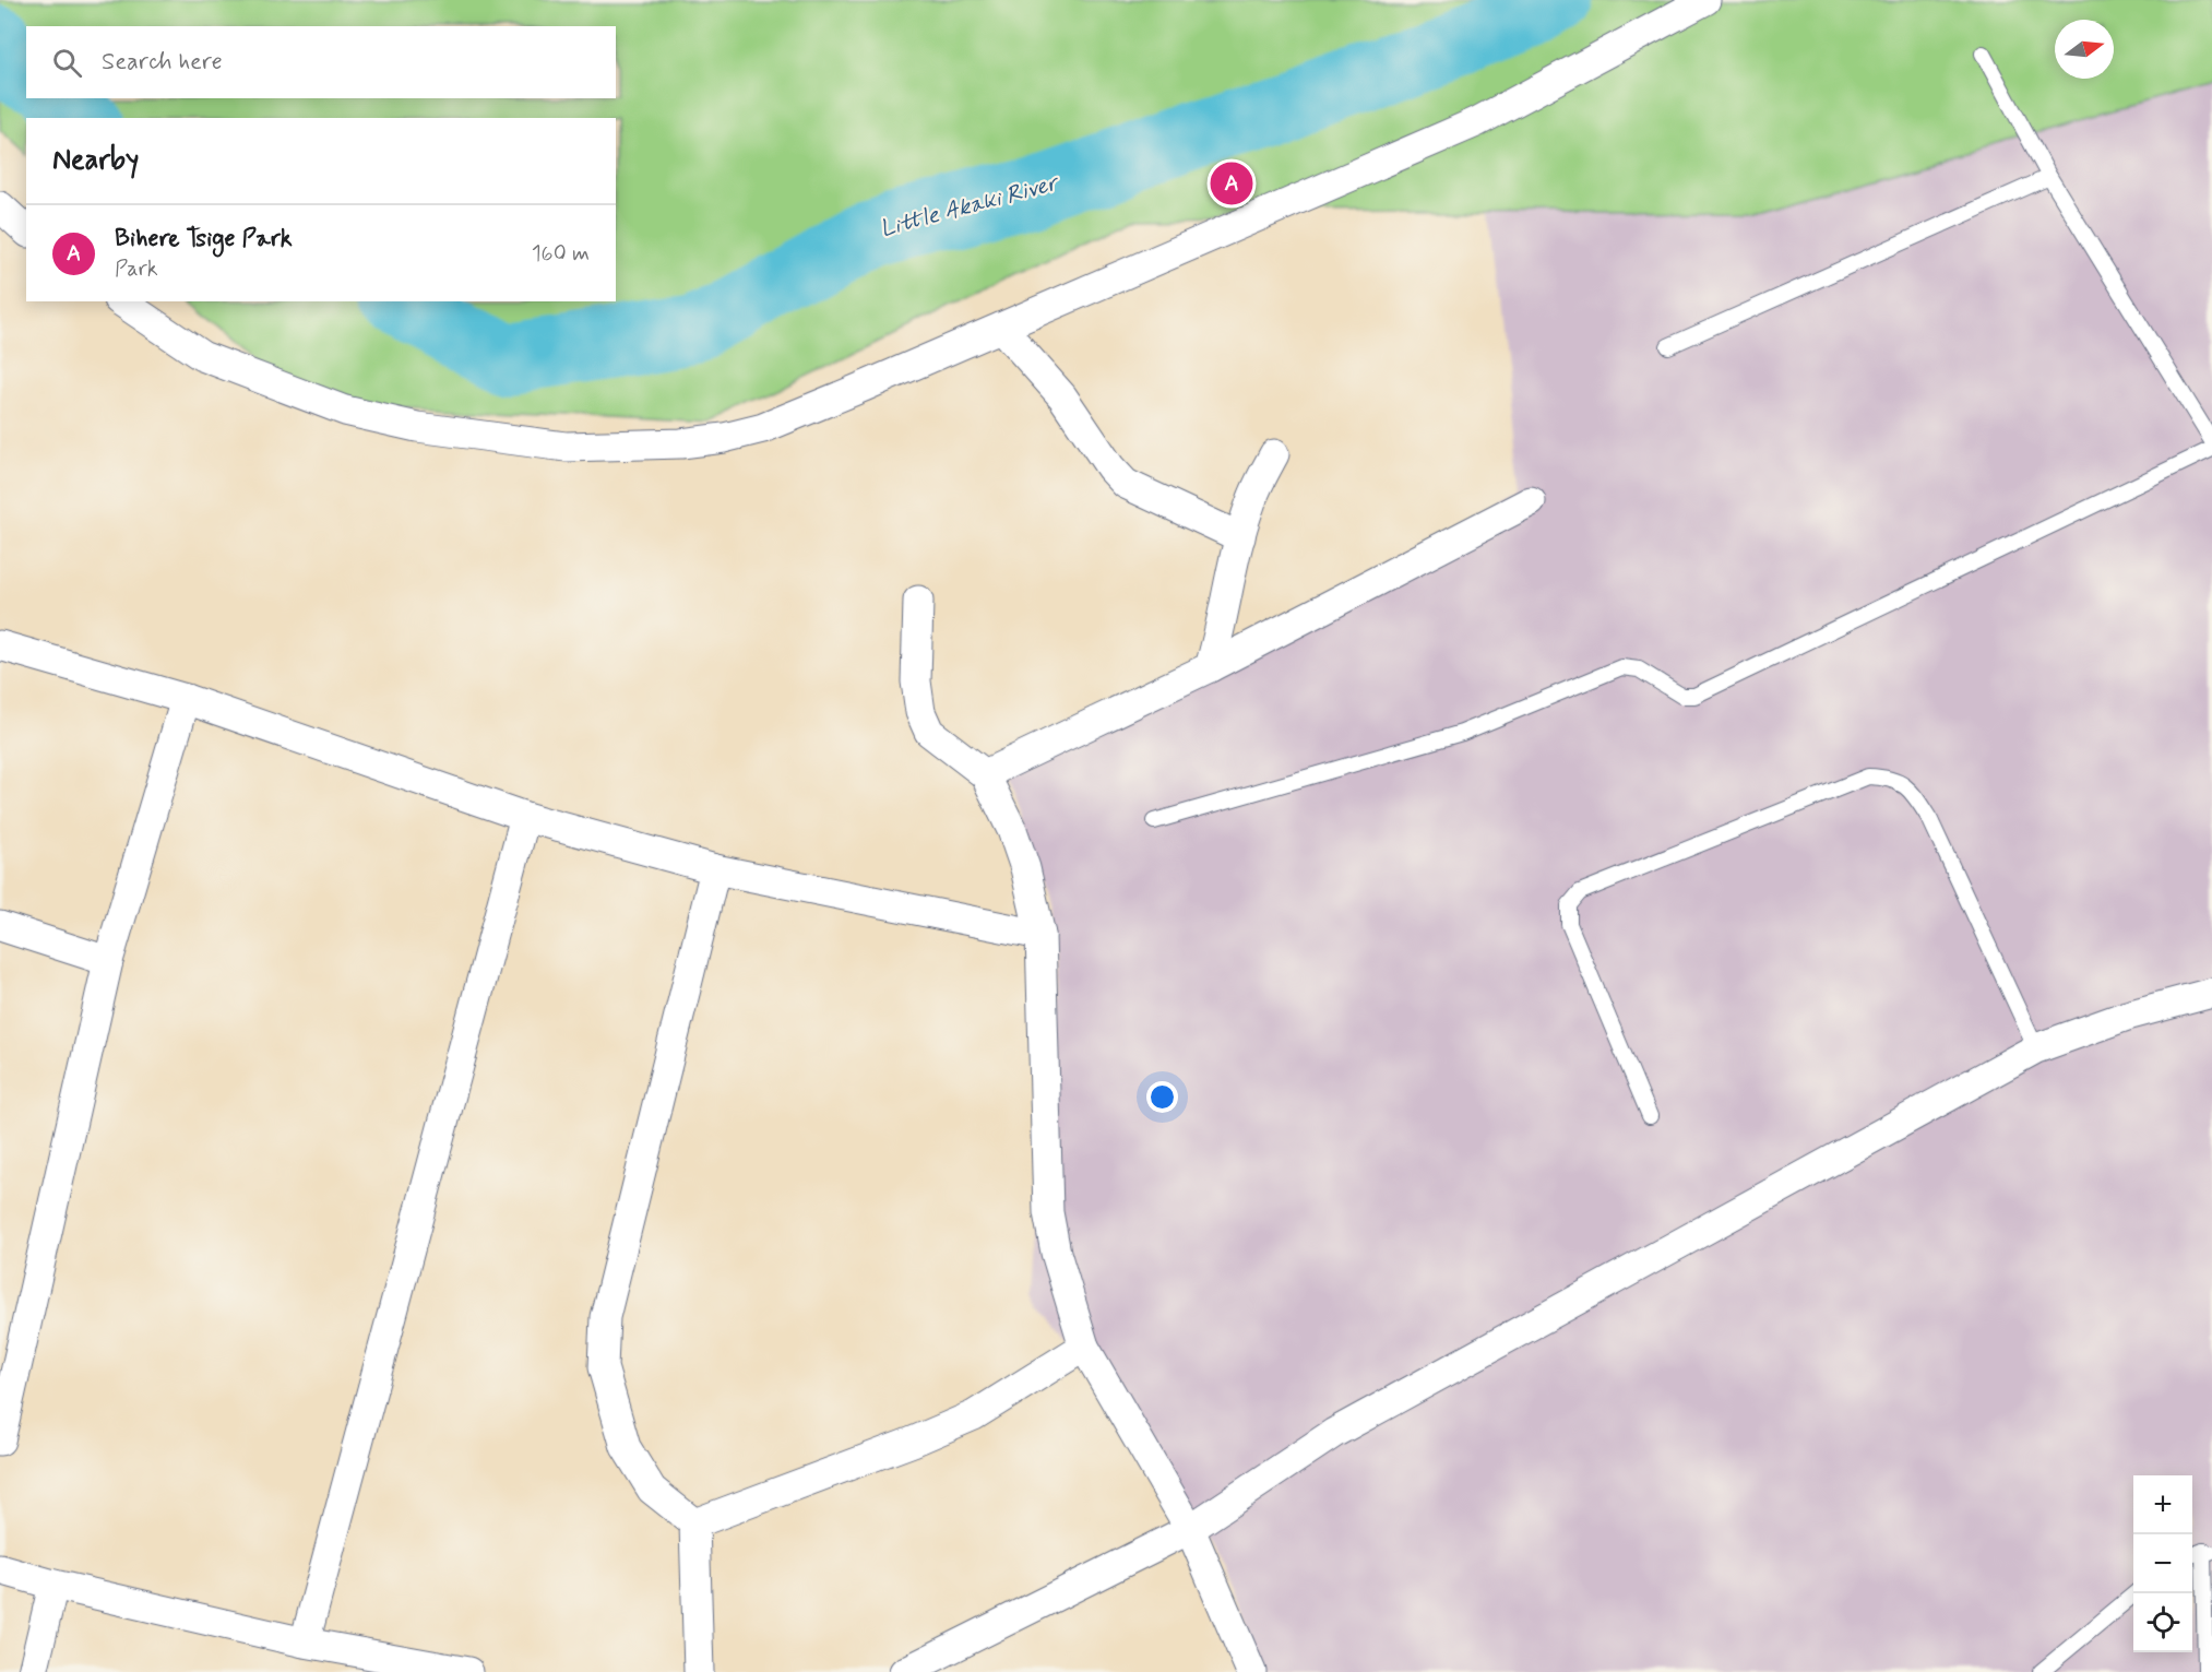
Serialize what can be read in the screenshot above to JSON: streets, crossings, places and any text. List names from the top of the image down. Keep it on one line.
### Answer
{"water":["Little Akaki River"],"north":"right","page":{"search":"Search here","heading":"Nearby","pins":"A","list":[{"mark":"A","name":"Bihere Tsige Park","note":"Park","value":"160 m"}],"map_buttons":["+","−"]}}
